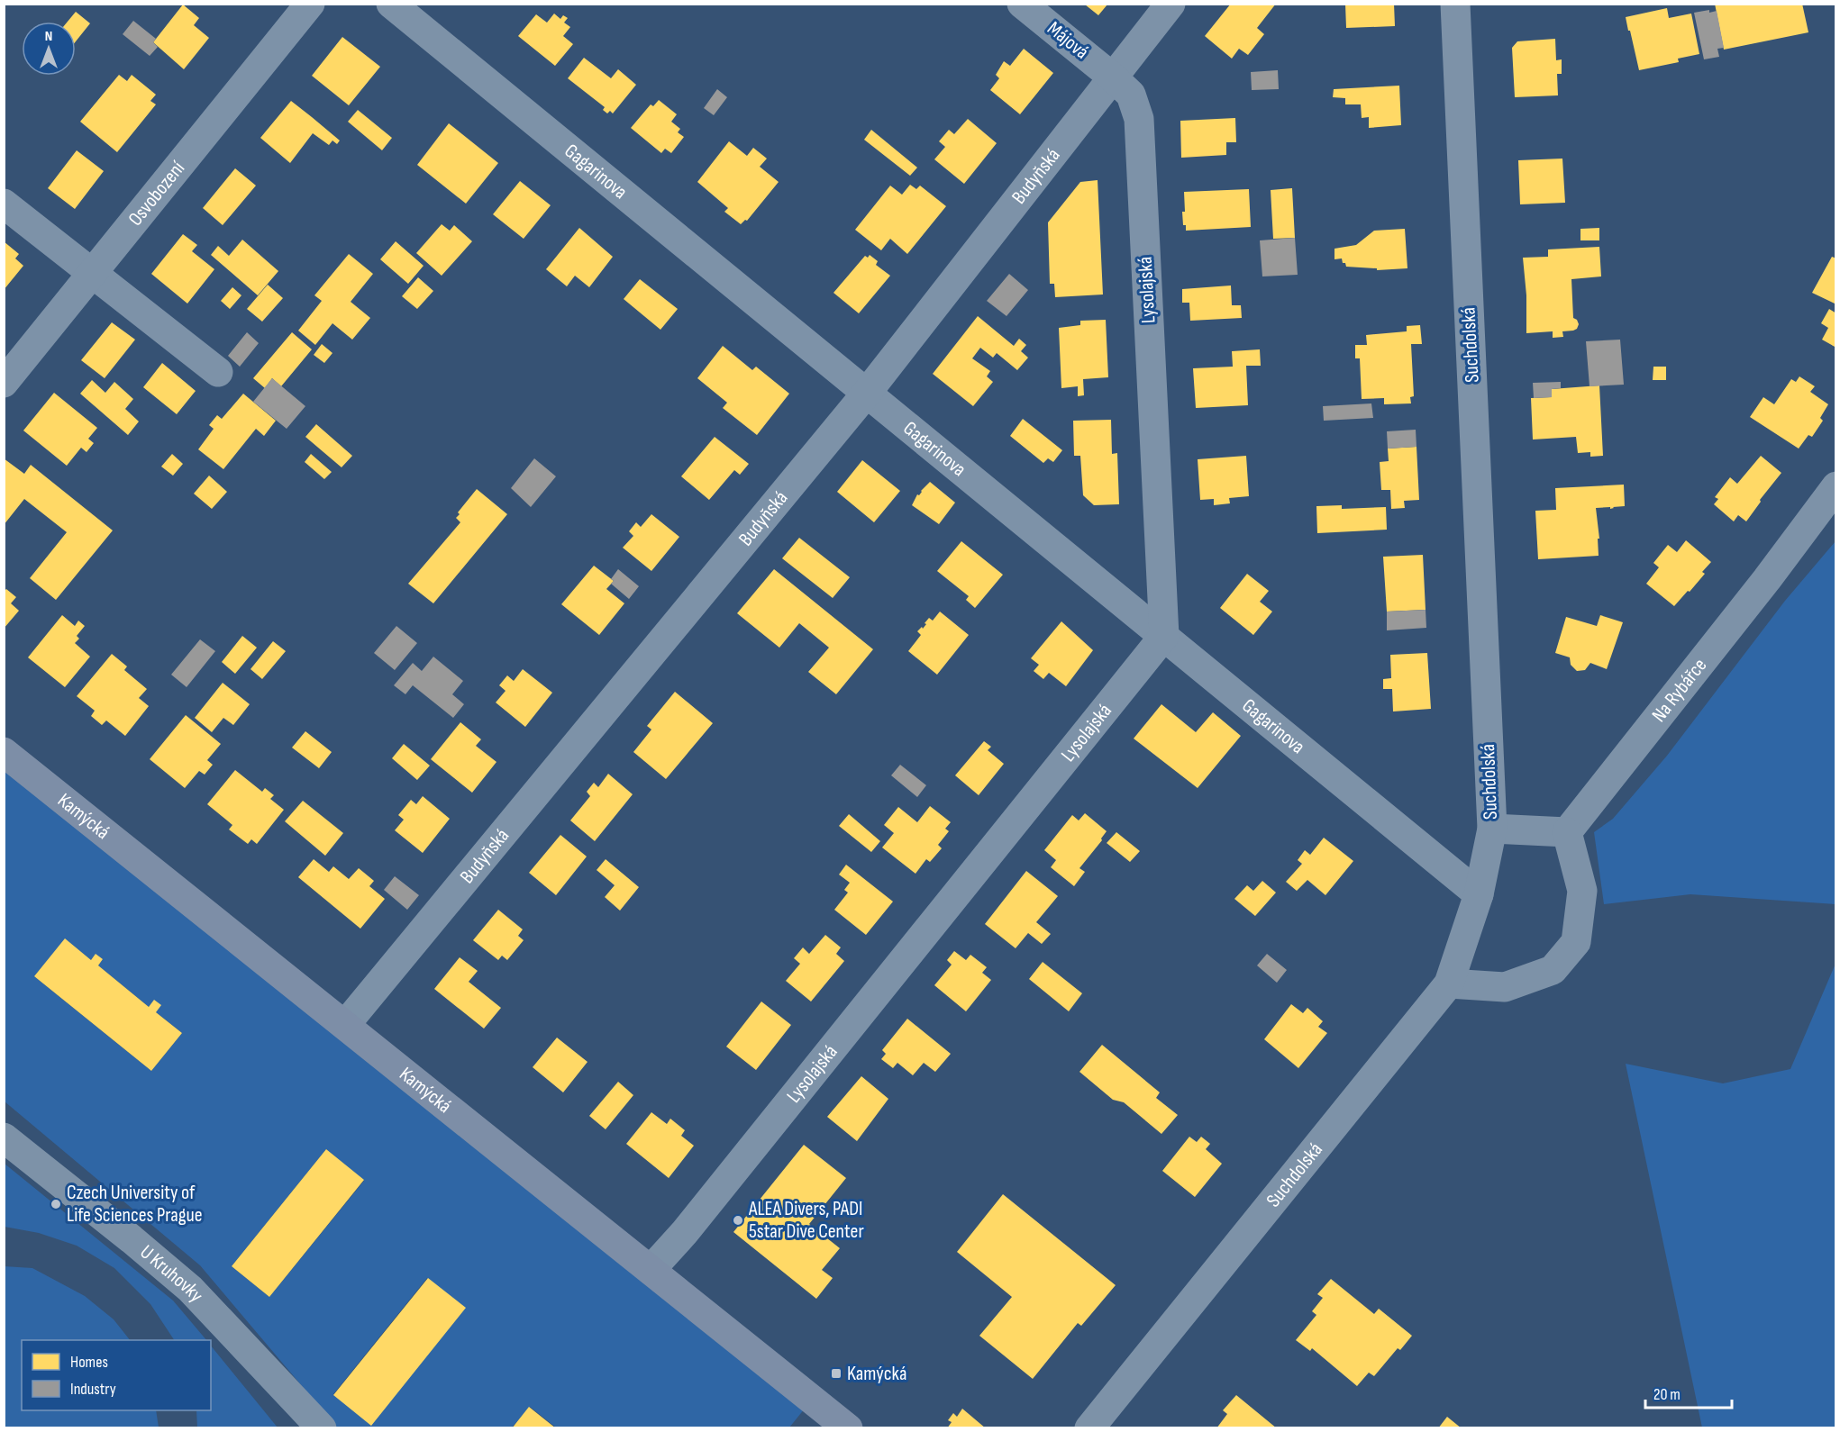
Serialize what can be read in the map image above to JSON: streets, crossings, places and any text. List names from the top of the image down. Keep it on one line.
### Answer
{"streets":{"main road":["Kamýcká"],"street":["Májová","Gagarinova","Budyňská","Osvobození","Lysolajská","Suchdolská","Na Rybářce","U Kruhovky"]},"crossings":[["Májová","Budyňská"],["Májová","Lysolajská"],["Gagarinova","Budyňská"],["Gagarinova","Lysolajská"],["Gagarinova","Suchdolská"],["Budyňská","Lysolajská"],["Budyňská","Kamýcká"],["Lysolajská","Kamýcká"]],"places":{"other":["Czech University of Life Sciences Prague","ALEA Divers, PADI 5star Dive Center"],"transit":["Kamýcká"]},"legend":["Homes","Industry"],"scale_bar":"20 m","north":"top"}
